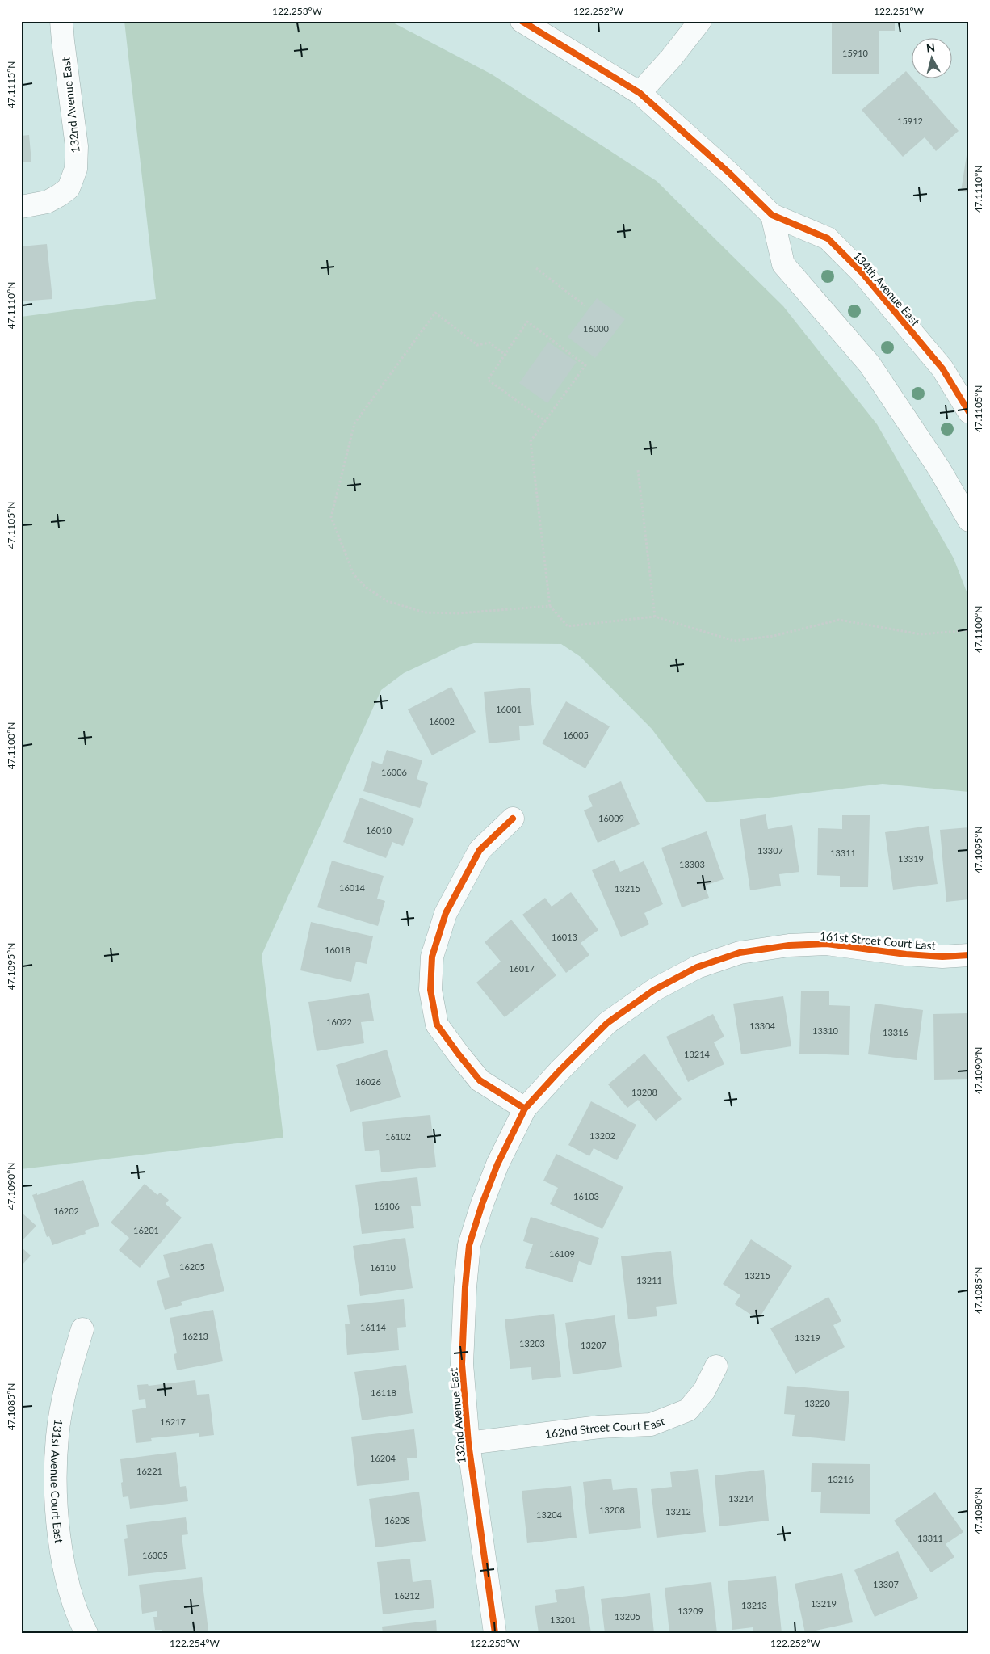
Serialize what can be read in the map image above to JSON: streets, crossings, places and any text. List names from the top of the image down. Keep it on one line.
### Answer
{"streets":{"street":["132nd Avenue East","134th Avenue East","161st Street Court East","162nd Street Court East","131st Avenue Court East"]},"crossings":[["132nd Avenue East","161st Street Court East"],["132nd Avenue East","162nd Street Court East"]],"house_numbers":["15910","15912","16000","16001","16002","16005","16006","16009","16010","13307","13311","13319","13303","16014","13215","16013","16018","16017","16022","13304","13310","13316","13214","16026","13208","13202","16102","16103","16106","16202","16201","16109","16205","16110","13215","13211","16114","16213","13219","13203","13207","16118","13220","16217","16204","16221","13216","13214","13208","13212","13204","16208","13311","16305","13307","16212","13219","13213","13209","13205","13201"],"north":"top","coordinates":["122.253°W","122.252°W","122.251°W","47.1115°N","47.1110°N","47.1105°N","47.1100°N","47.1095°N","47.1090°N","47.1085°N","47.1080°N","122.254°W"]}
